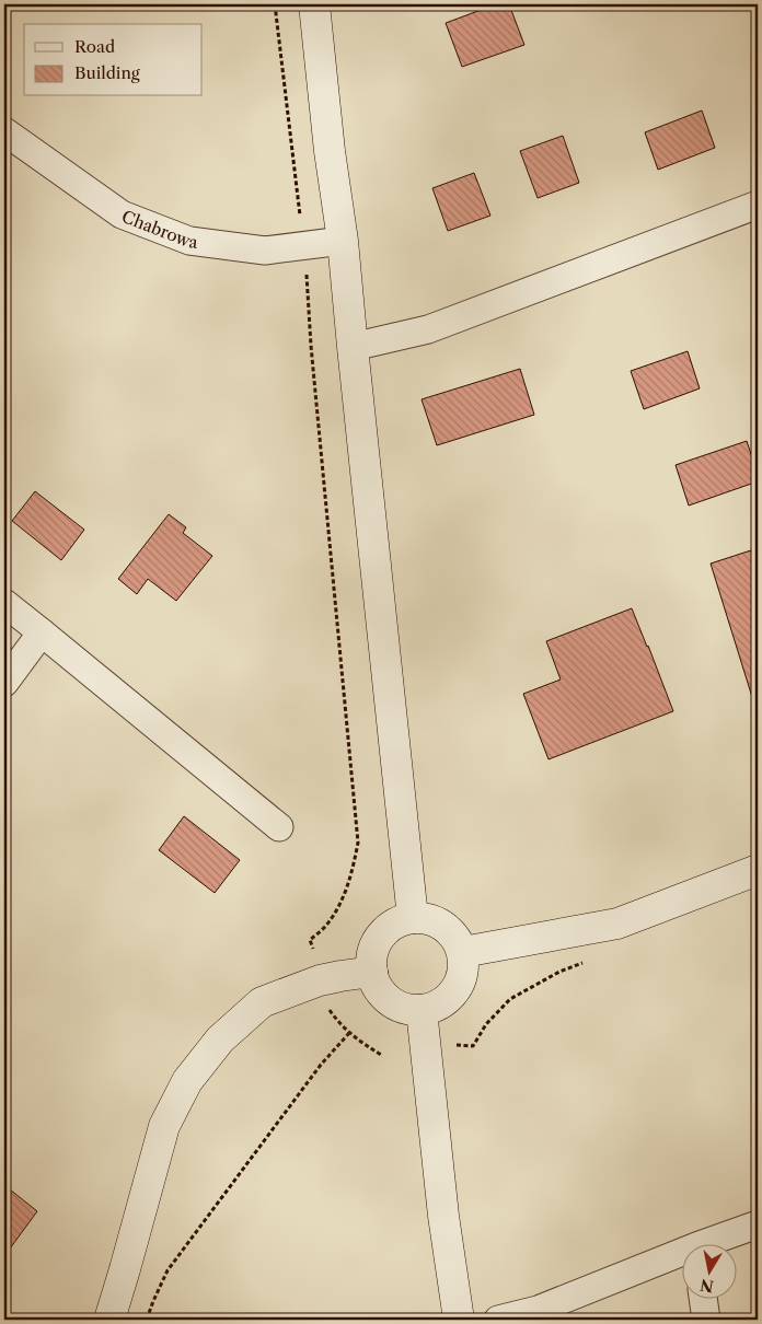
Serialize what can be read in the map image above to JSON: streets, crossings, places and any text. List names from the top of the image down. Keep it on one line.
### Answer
{"streets":{"street":["Chabrowa"]},"legend":["Road","Building"],"north":"bottom"}
